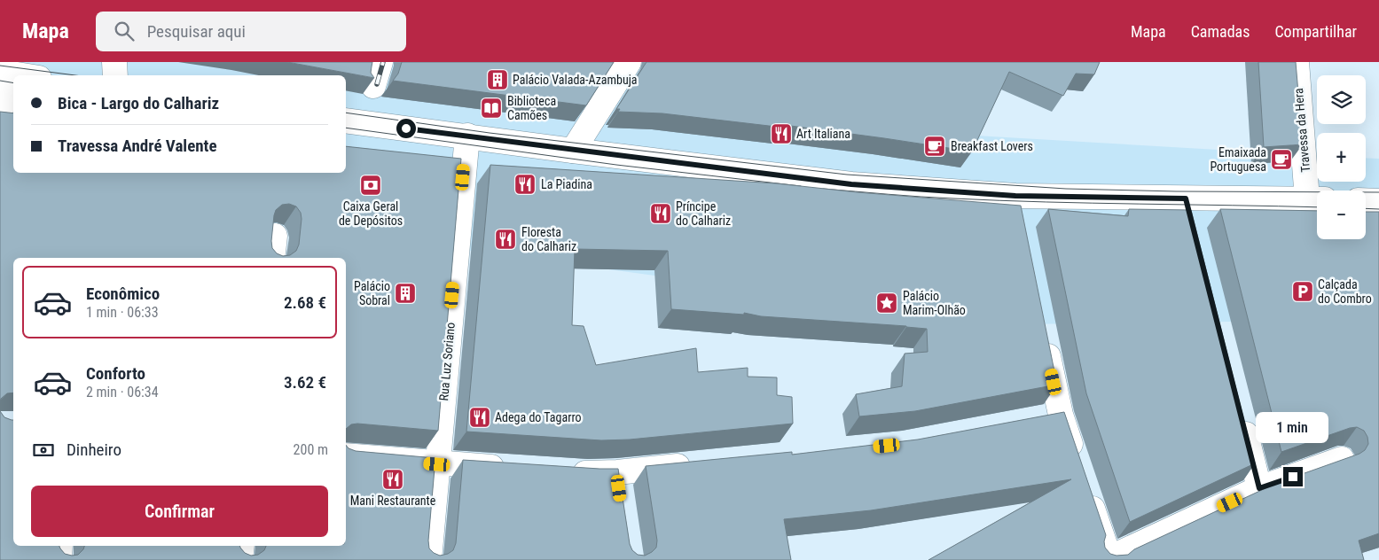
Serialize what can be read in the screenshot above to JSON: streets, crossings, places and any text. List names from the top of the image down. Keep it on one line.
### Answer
{"streets":{"street":["Travessa da Hera","Rua Luz Soriano"]},"places":{"building":["Palácio Valada-Azambuja","Palácio Sobral"],"library":["Biblioteca Camões"],"restaurant":["Art Italiana","La Piadina","Príncipe do Calhariz","Floresta do Calhariz","Adega do Tagarro","Mani Restaurante"],"cafe":["Breakfast Lovers","Emaixada Portuguesa"],"bank":["Caixa Geral de Depósitos"],"parking":["Calçada do Combro"],"place":["Palácio Marim-Olhão"]},"page":{"header":"Mapa","search":"Pesquisar aqui","nav":["Mapa","Camadas","Compartilhar"],"map_buttons":["+","−"],"banner":["Bica - Largo do Calhariz","Travessa André Valente"],"list":[{"name":"Econômico","note":"1 min · 06:33","value":"2.68 €"},{"name":"Conforto","note":"2 min · 06:34","value":"3.62 €"}],"bubble":"1 min","pay":["Dinheiro","200 m"],"buttons":"Confirmar"}}
